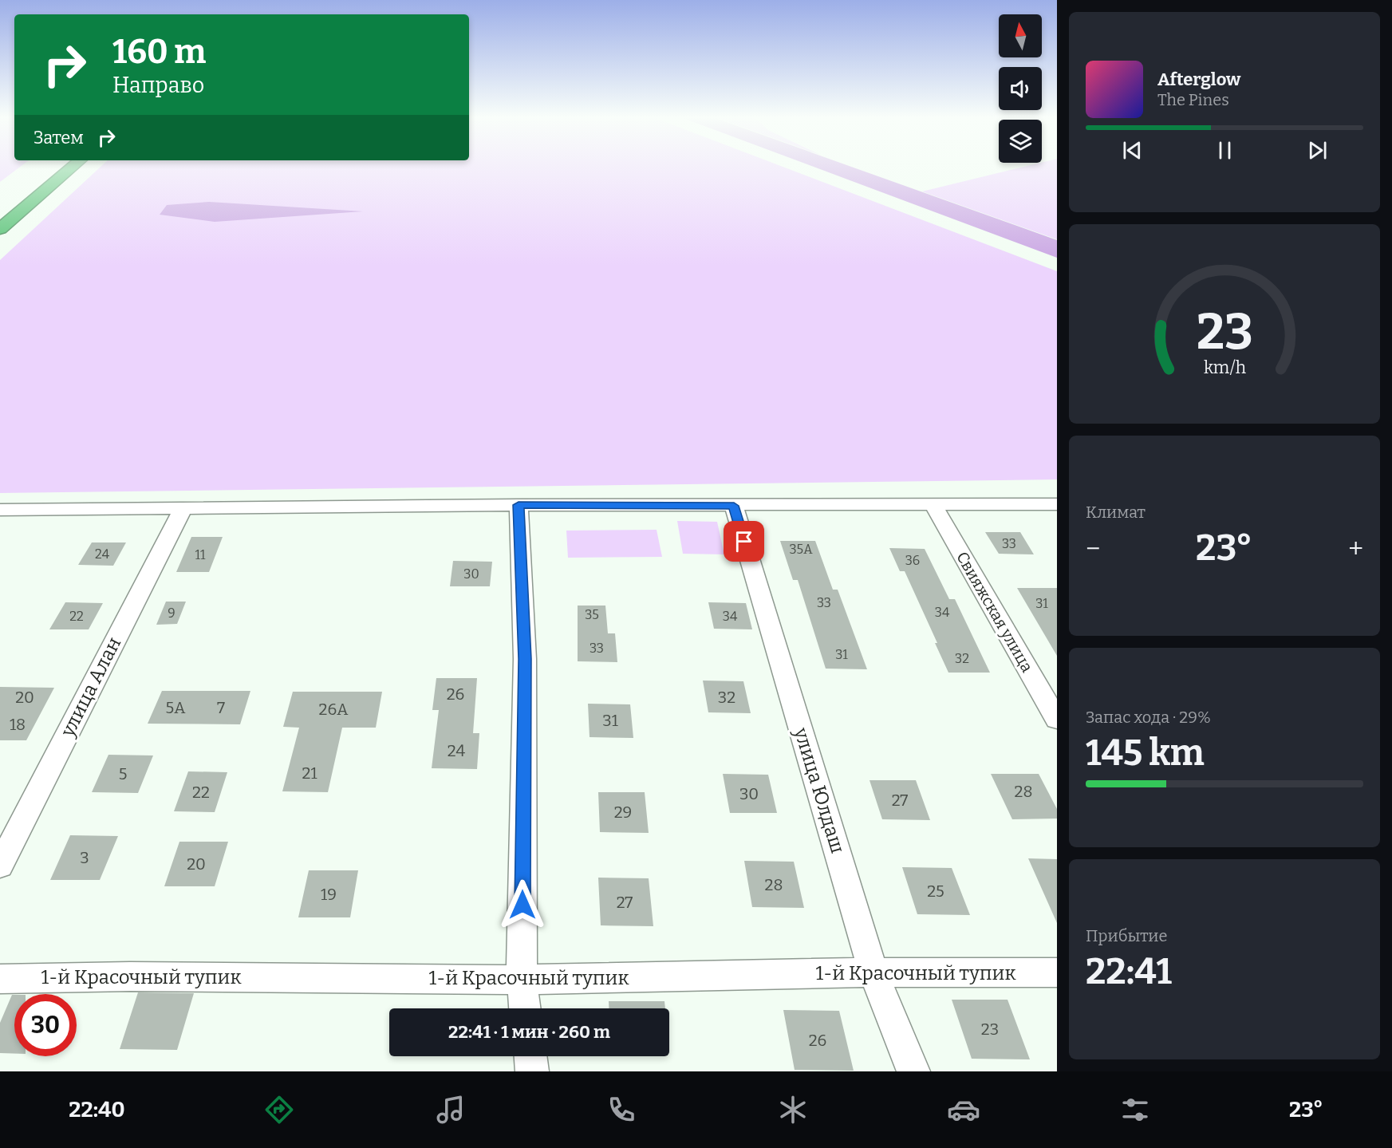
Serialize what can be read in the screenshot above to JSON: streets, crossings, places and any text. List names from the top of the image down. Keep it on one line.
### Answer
{"streets":{"street":["Свияжская улица","улица Алан","улица Юлдаш","1-й Красочный тупик"]},"crossings":[["улица Юлдаш","1-й Красочный тупик"]],"house_numbers":["33","35А","24","11","36","30","33","31","34","9","35","22","34","33","31","32","26","20","32","5А","7","26А","31","18","24","21","5","28","22","30","27","29","3","20","28","25","19","27","23","26"],"north":"top","page":{"turn":["160 m","Направо"],"song":["Afterglow","The Pines"],"then":"Затем","tile":["Климат",["Запас хода · 29%","145 km"],["Прибытие","22:41"]],"heat":["−","23°","+"],"limit":"30","trip":"22:41 · 1 мин · 260 m","tabs":["22:40","23°"],"gauge":["23","km/h"]}}
